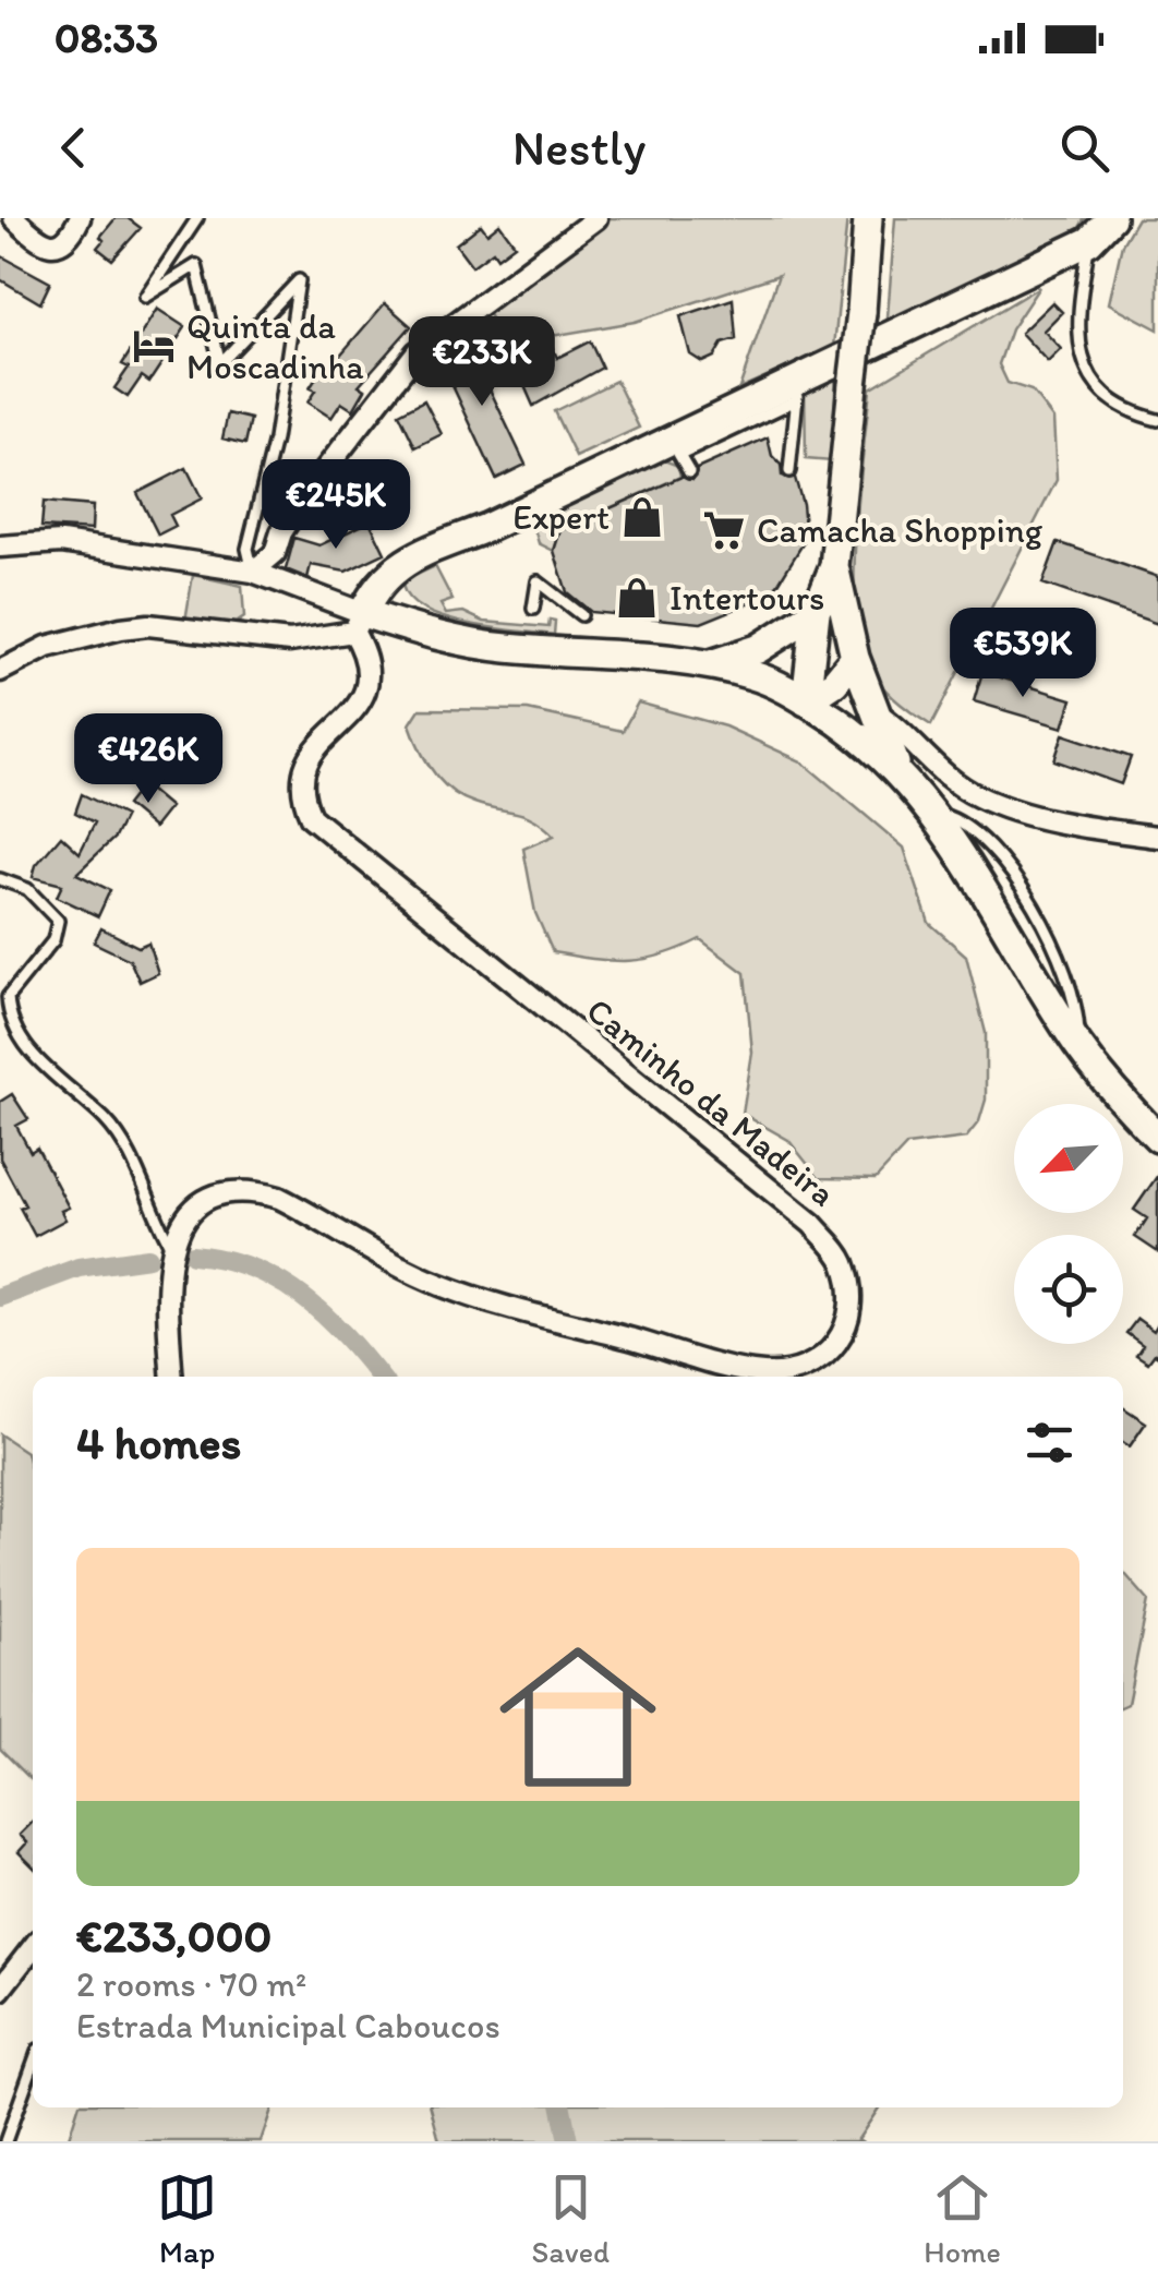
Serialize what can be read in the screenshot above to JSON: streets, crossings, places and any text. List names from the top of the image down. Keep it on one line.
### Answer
{"streets":{"street":["Caminho da Madeira"]},"places":{"hotel":["Quinta da Moscadinha"],"shop":["Expert","Intertours"],"supermarket":["Camacha Shopping"]},"north":"bottom left","page":{"status":"08:33","header":"Nestly","price":["€233K","€245K","€539K","€426K"],"heading":"4 homes","list":[{"name":"€233,000","note":"2 rooms · 70 m² · Estrada Municipal Caboucos"}],"tabs":["Map","Saved","Home"]}}
